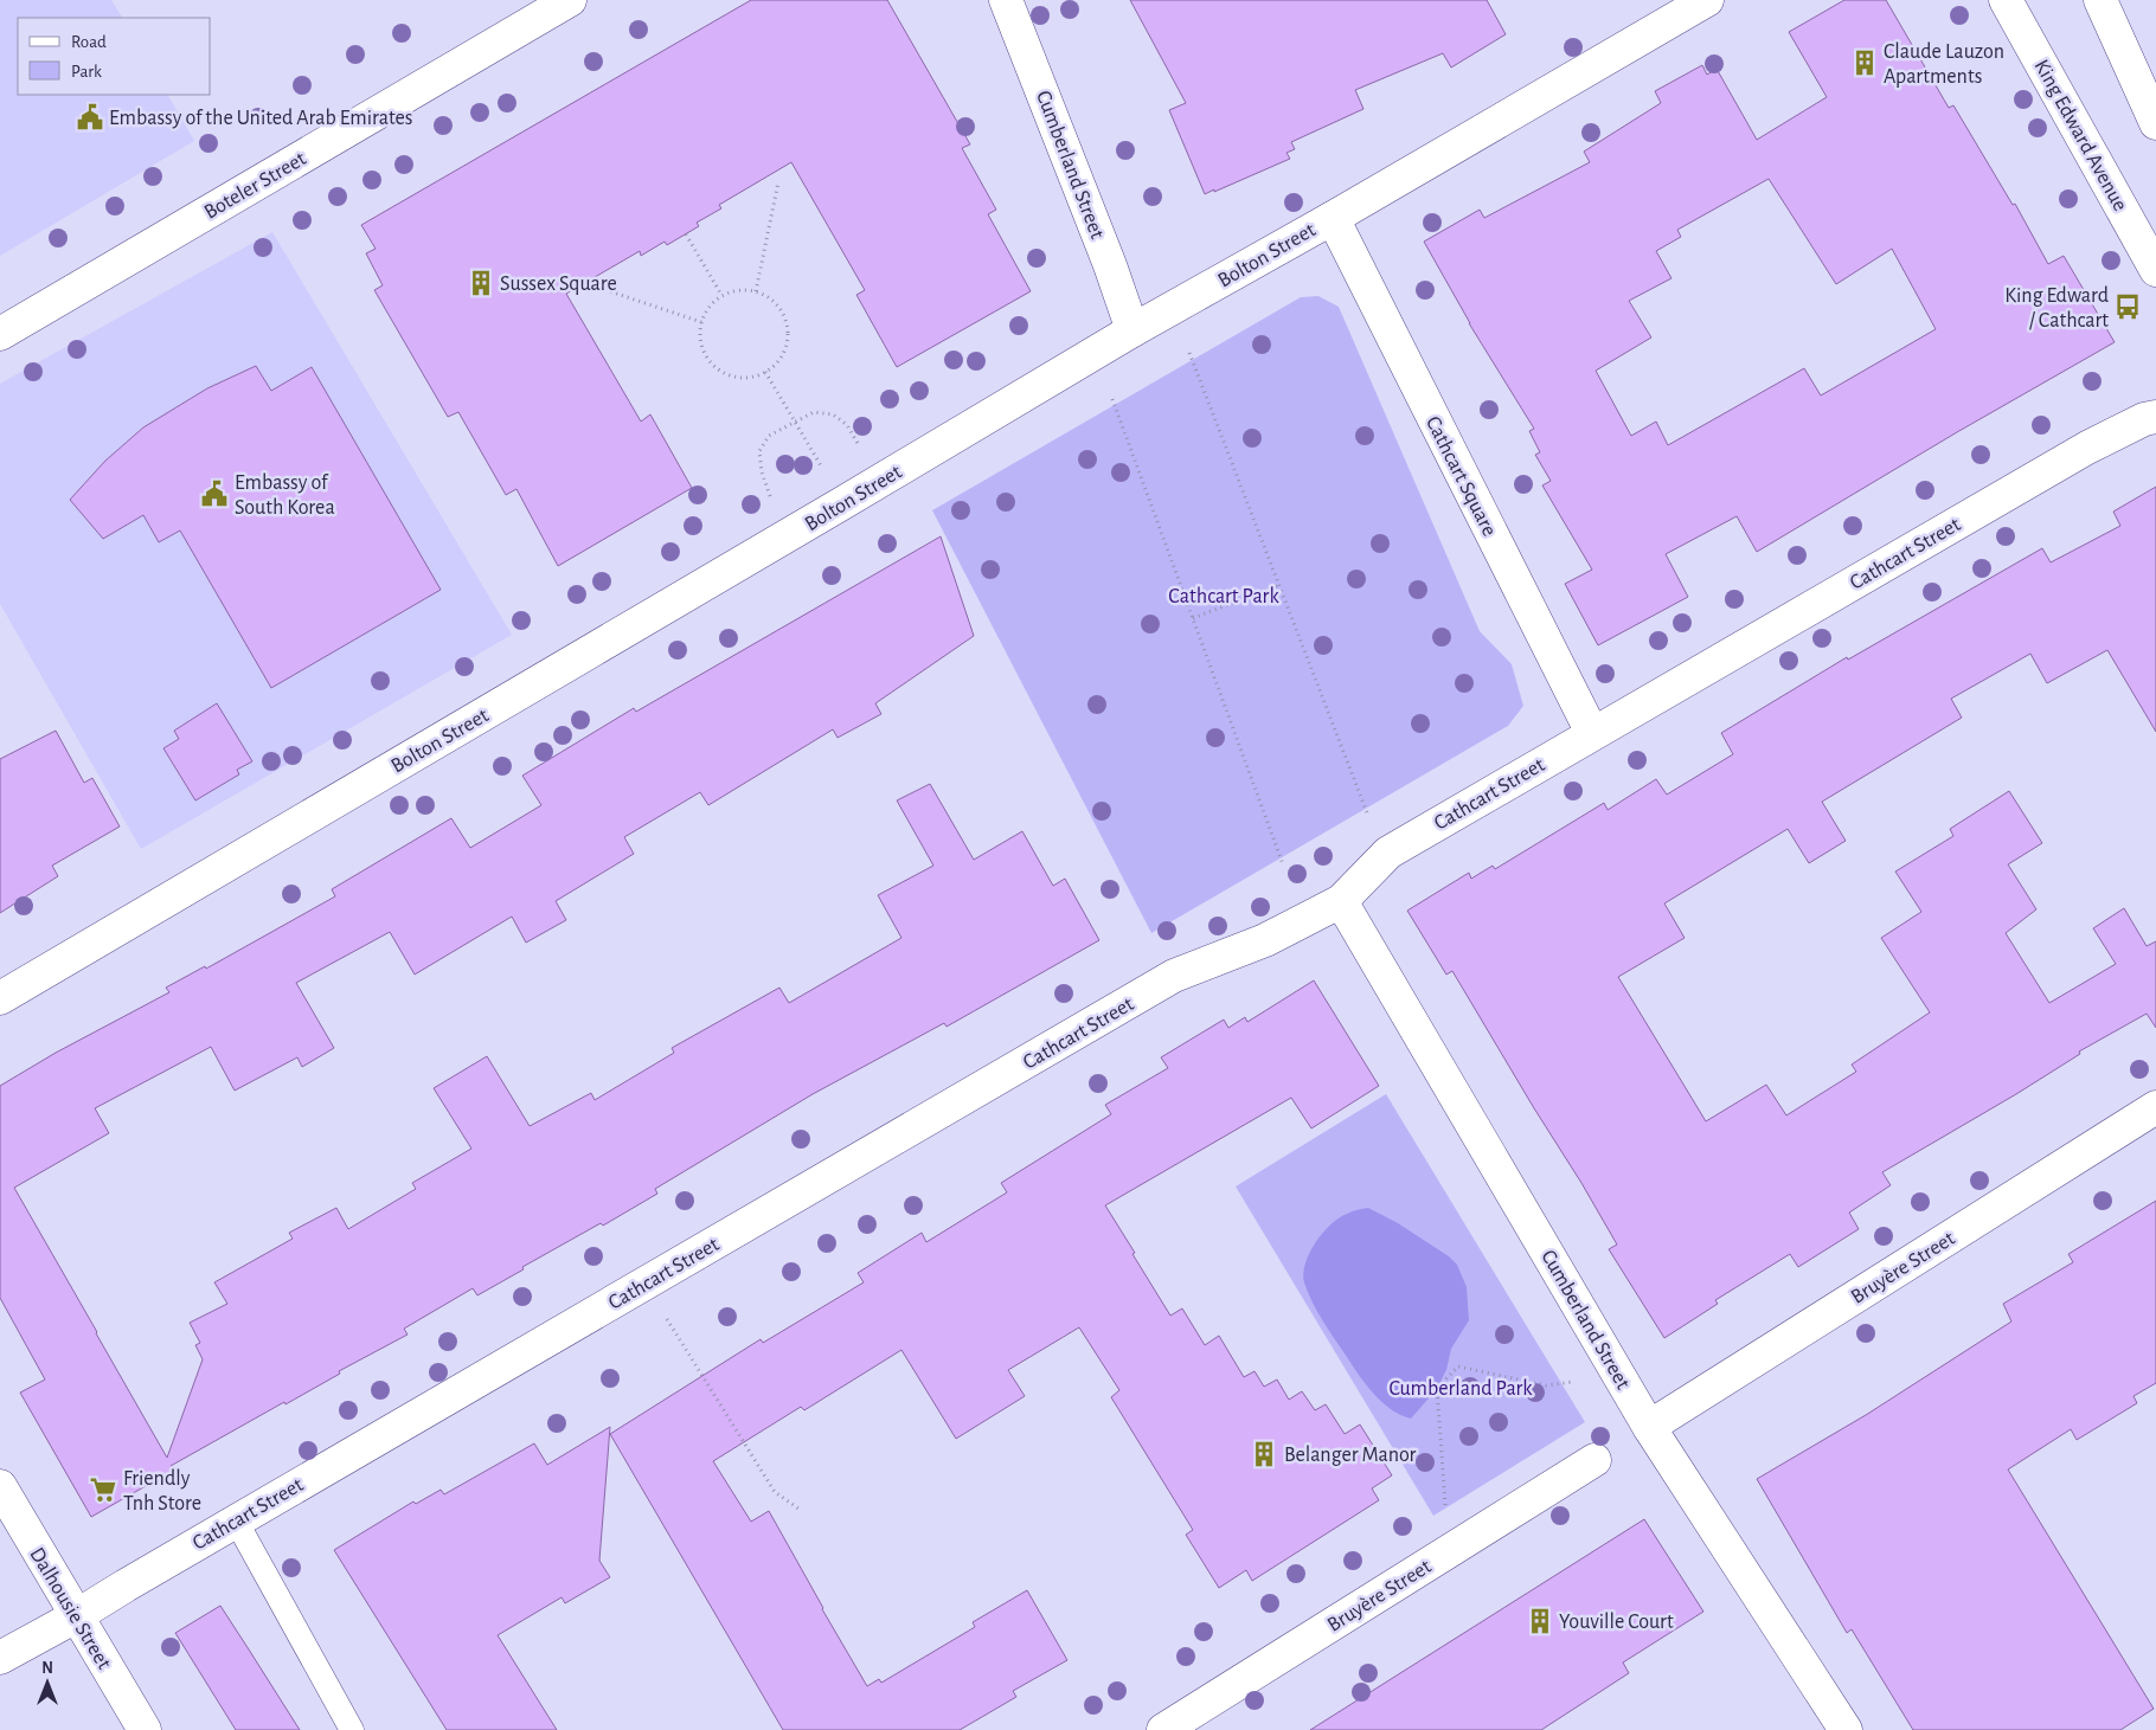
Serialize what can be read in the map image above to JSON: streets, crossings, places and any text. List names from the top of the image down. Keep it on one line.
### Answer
{"streets":{"main road":["King Edward Avenue","Cumberland Street","Boteler Street","Bolton Street","Cathcart Square","Cathcart Street","Bruyère Street","Dalhousie Street"]},"crossings":[["Cumberland Street","Bolton Street"],["Cumberland Street","Cathcart Street"],["Cumberland Street","Bruyère Street"],["Bolton Street","Cathcart Square"],["Cathcart Square","Cathcart Street"],["Cathcart Street","Dalhousie Street"]],"parks":["Cathcart Park","Cumberland Park"],"places":{"building":["Claude Lauzon Apartments","Sussex Square","Belanger Manor","Youville Court"],"public building":["Embassy of the United Arab Emirates","Embassy of South Korea"],"bus stop":["King Edward / Cathcart"],"supermarket":["Friendly Tnh Store"]},"legend":["Road","Park"],"north":"top"}
